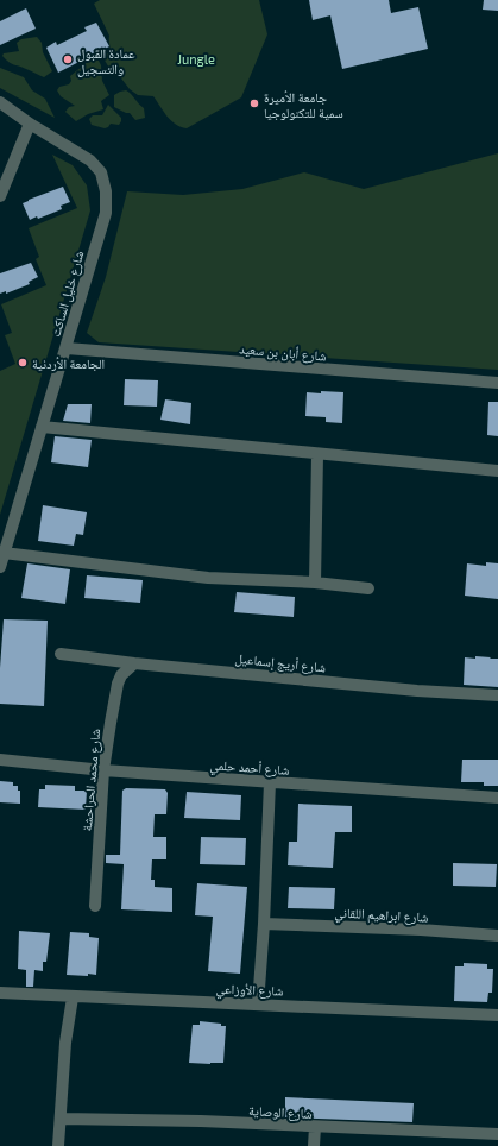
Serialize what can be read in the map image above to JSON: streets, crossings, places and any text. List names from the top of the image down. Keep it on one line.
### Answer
{"streets":{"street":["شارع خليل الساكت","شارع أبان بن سعيد","شارع أريج إسماعيل","شارع أحمد حلمي","شارع محمد الحراحشة","شارع ابراهيم اللقاني","شارع الأوزاعي","شارع الوصاية"]},"crossings":[["شارع خليل الساكت","شارع أبان بن سعيد"],["شارع أريج إسماعيل","شارع محمد الحراحشة"],["شارع أحمد حلمي","شارع محمد الحراحشة"]],"parks":["Jungle"],"places":["عمادة القبول والتسجيل","جامعة الأميرة سمية للتكنولوجيا","الجامعة الأردنية"]}
